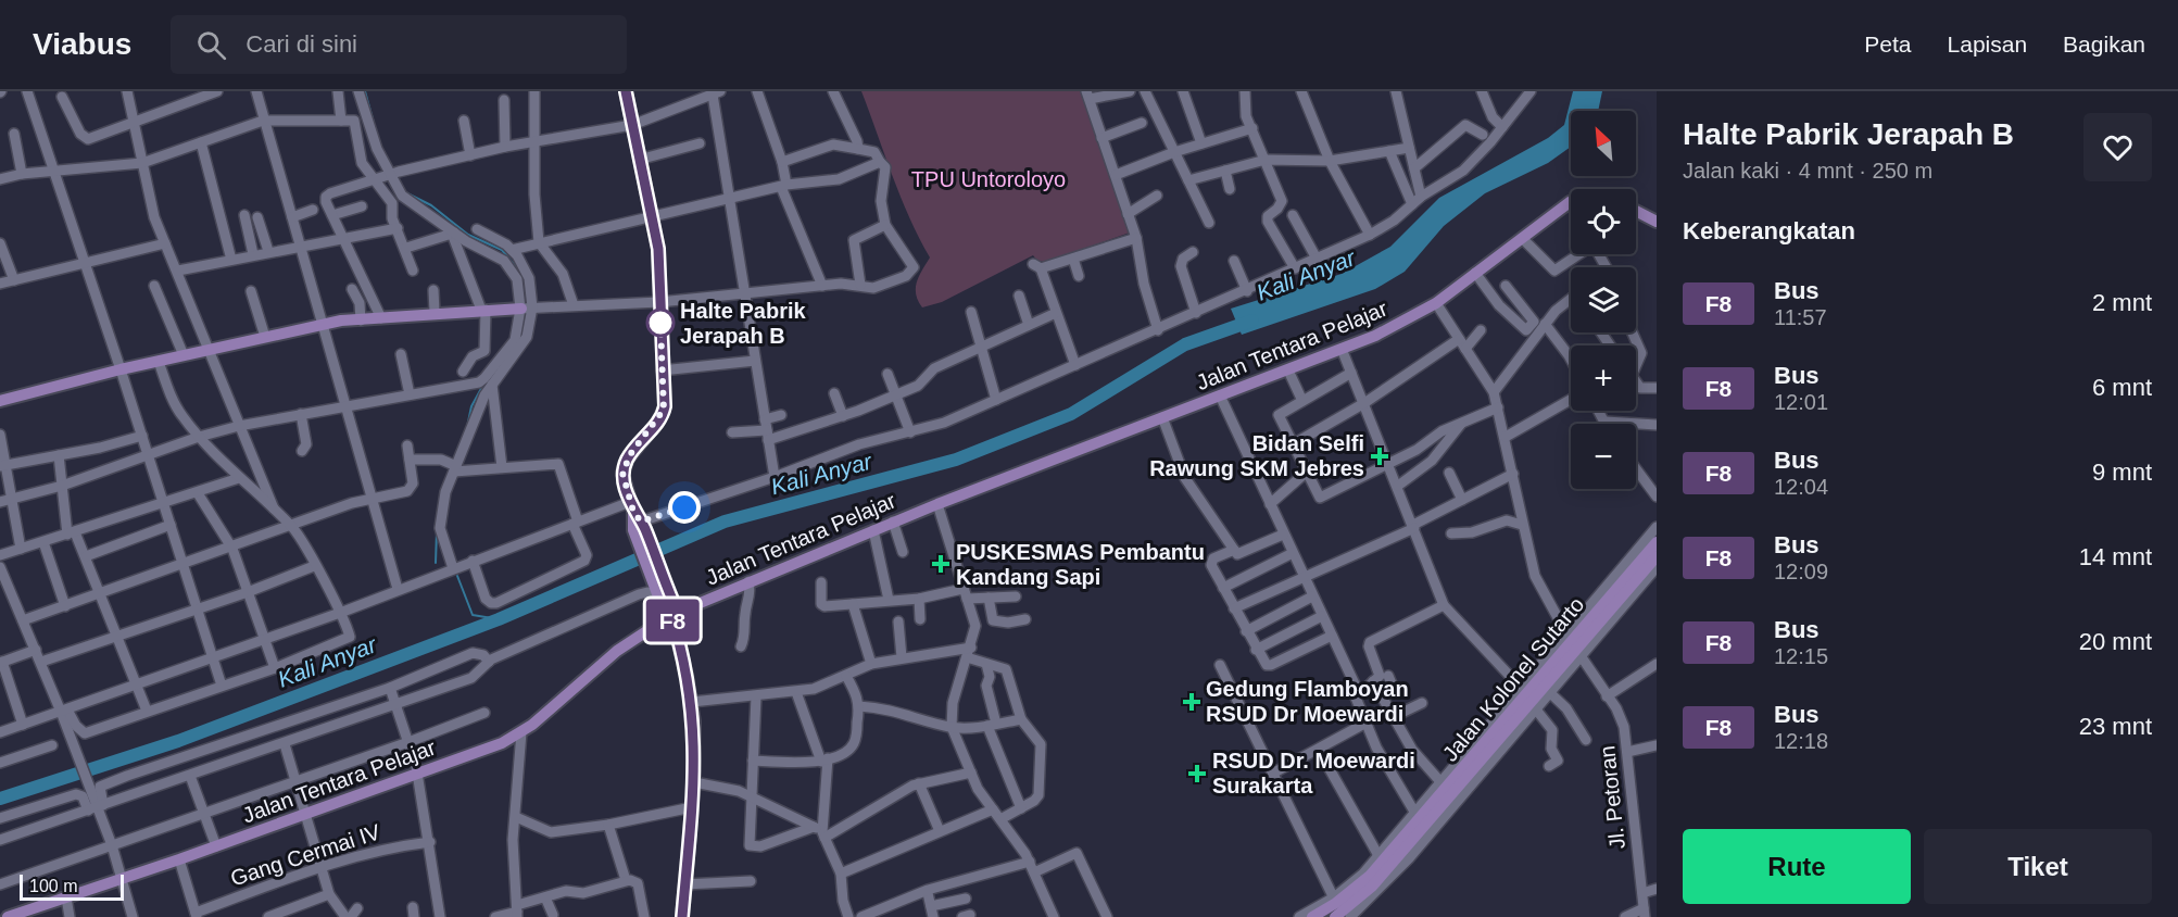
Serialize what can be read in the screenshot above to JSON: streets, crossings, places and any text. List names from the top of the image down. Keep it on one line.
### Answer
{"streets":{"main road":["Jalan Tentara Pelajar","Jalan Kolonel Sutarto"],"street":["Jl. Petoran","Gang Cermai IV"]},"crossings":[["Jalan Tentara Pelajar","Jl. Petoran"],["Jalan Kolonel Sutarto","Jl. Petoran"]],"water":["Kali Anyar"],"parks":["TPU Untoroloyo"],"places":{"other":["Halte Pabrik Jerapah B"],"health":["Bidan Selfi Rawung SKM Jebres","PUSKESMAS Pembantu Kandang Sapi","Gedung Flamboyan RSUD Dr Moewardi","RSUD Dr. Moewardi Surakarta"]},"lines":["bus line F8"],"scale_bar":"100 m","north":"top left","page":{"header":"Viabus","search":"Cari di sini","nav":["Peta","Lapisan","Bagikan"],"on_map":"F8","heading":[["Halte Pabrik Jerapah B","Jalan kaki · 4 mnt · 250 m"],"Keberangkatan"],"map_buttons":["+","−"],"list":[{"mark":"F8","name":"Bus","note":"11:57","value":"2 mnt"},{"mark":"F8","name":"Bus","note":"12:01","value":"6 mnt"},{"mark":"F8","name":"Bus","note":"12:04","value":"9 mnt"},{"mark":"F8","name":"Bus","note":"12:09","value":"14 mnt"},{"mark":"F8","name":"Bus","note":"12:15","value":"20 mnt"},{"mark":"F8","name":"Bus","note":"12:18","value":"23 mnt"}],"buttons":["Rute","Tiket"],"scale":"100 m"}}
